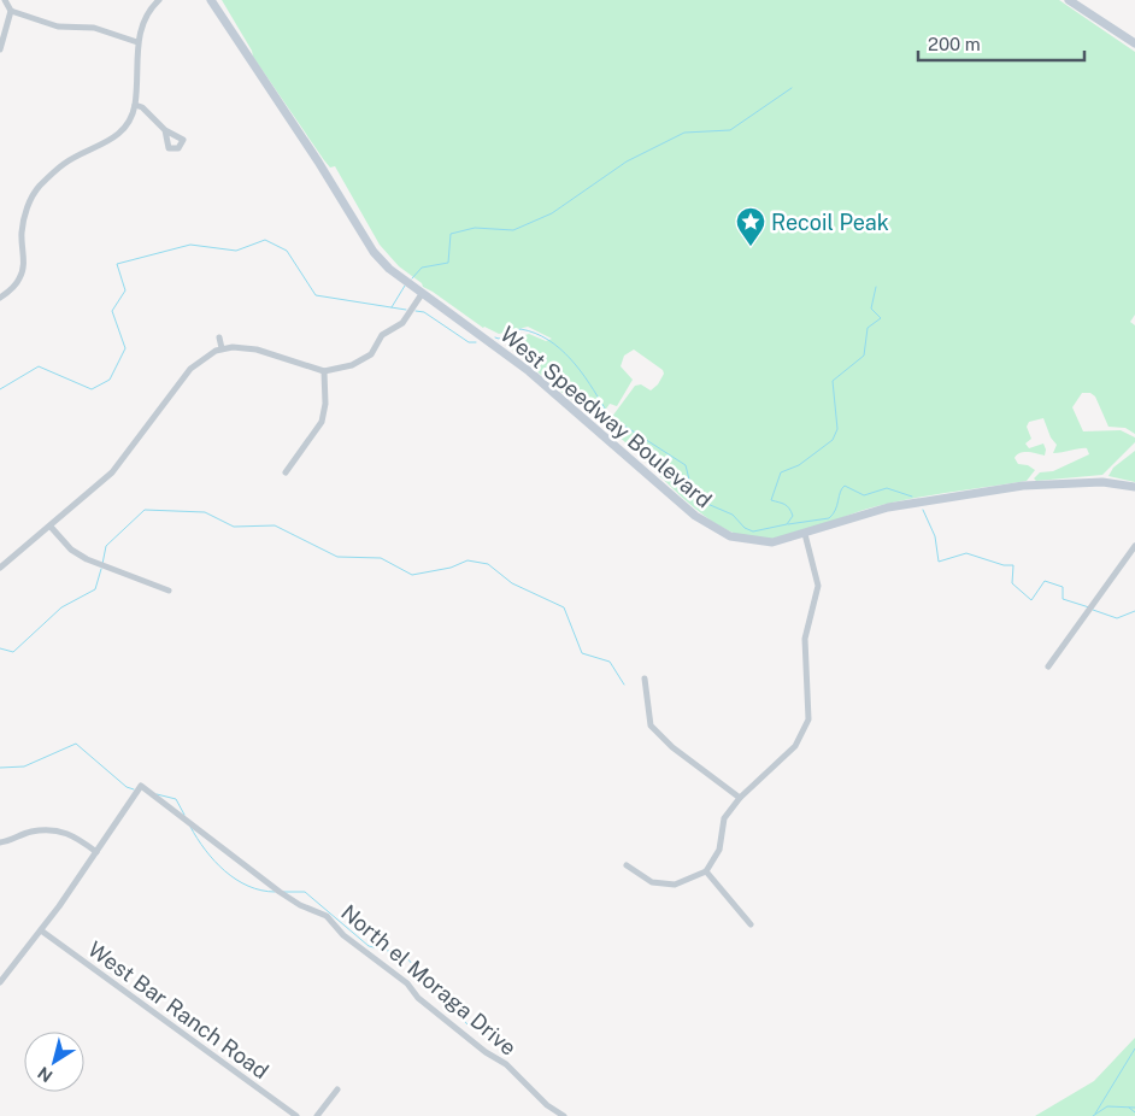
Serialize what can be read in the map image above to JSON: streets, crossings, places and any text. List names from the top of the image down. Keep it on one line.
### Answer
{"streets":{"main road":["West Speedway Boulevard"],"street":["North el Moraga Drive","West Bar Ranch Road"]},"crossings":[["North el Moraga Drive","West Bar Ranch Road"]],"places":{"place":["Recoil Peak"]},"scale_bar":"200 m","north":"bottom left"}
